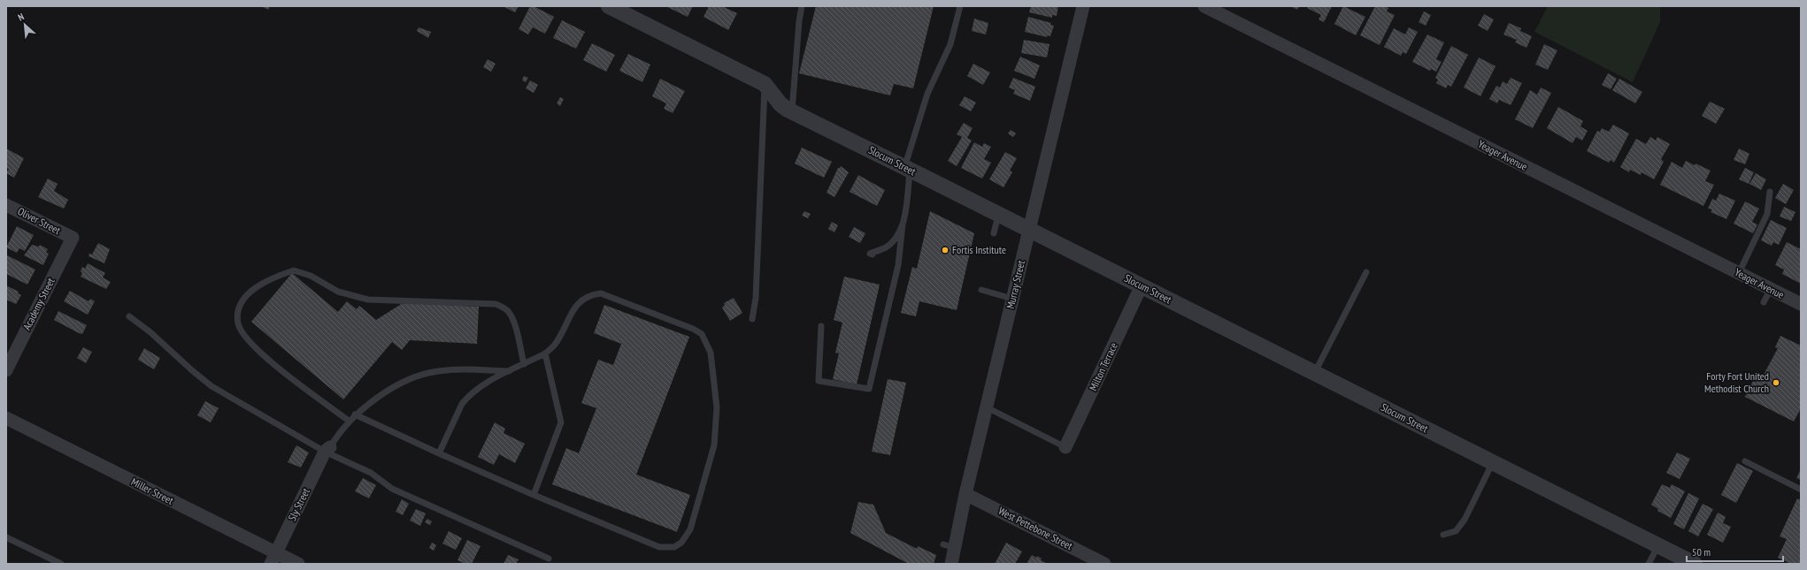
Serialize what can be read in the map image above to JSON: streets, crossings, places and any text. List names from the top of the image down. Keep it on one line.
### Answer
{"streets":{"street":["Yeager Avenue","Slocum Street","Oliver Street","Murray Street","Academy Street","Milton Terrace","Miller Street","Sly Street","West Pettebone Street"]},"crossings":[["Slocum Street","Murray Street"],["Slocum Street","Milton Terrace"],["Oliver Street","Academy Street"],["Murray Street","West Pettebone Street"],["Miller Street","Sly Street"]],"places":["Fortis Institute","Forty Fort United Methodist Church"],"scale_bar":"50 m","north":"top left"}
